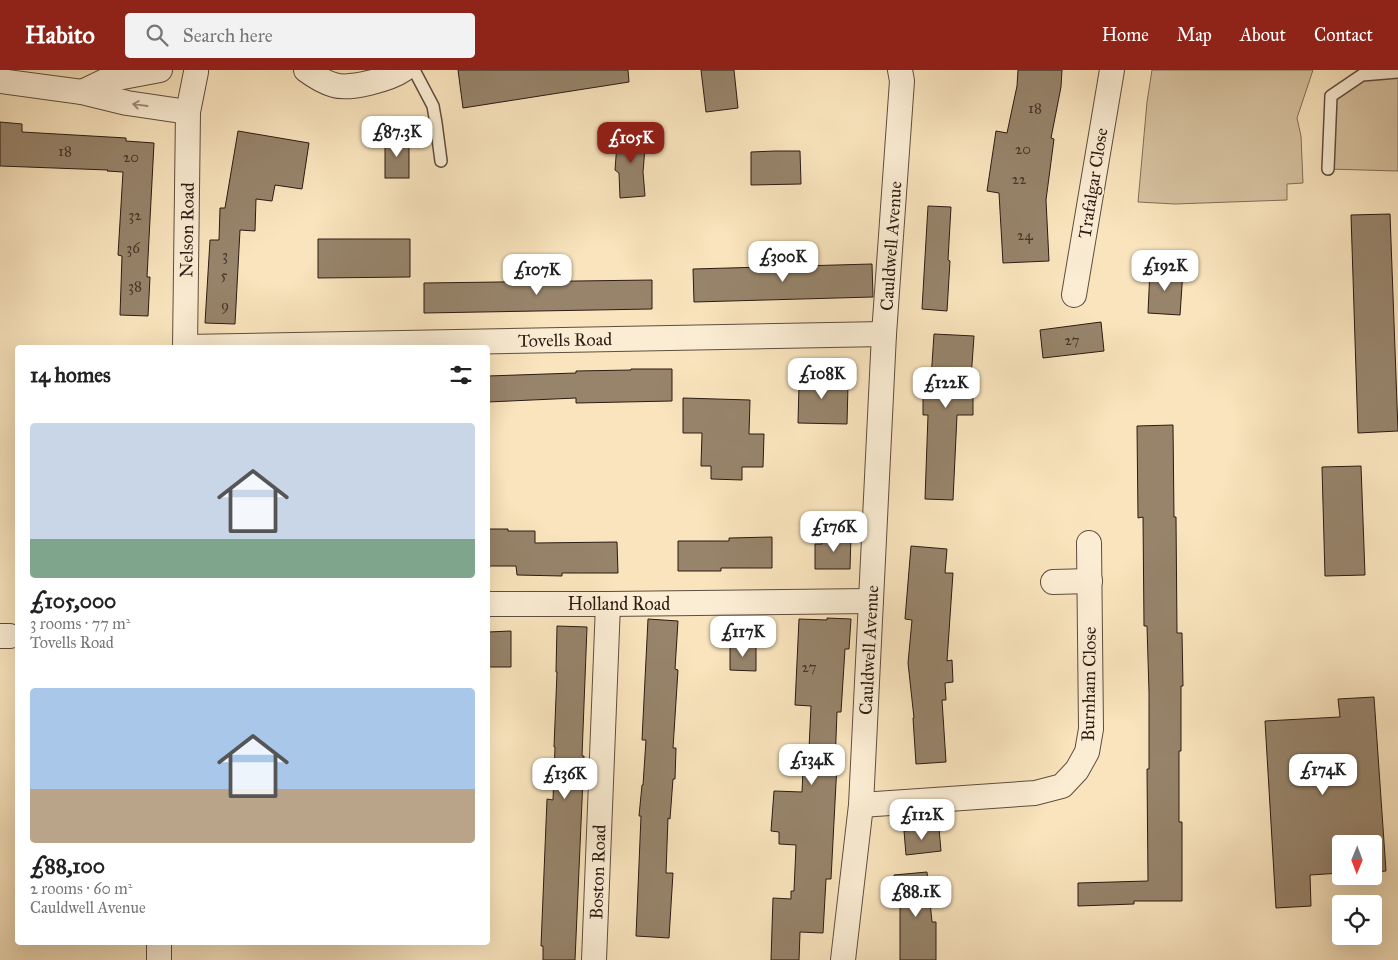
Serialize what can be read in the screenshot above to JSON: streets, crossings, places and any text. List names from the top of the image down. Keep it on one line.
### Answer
{"streets":{"street":["Trafalgar Close","Nelson Road","Cauldwell Avenue","Tovells Road","Holland Road","Burnham Close","Boston Road"]},"crossings":[["Cauldwell Avenue","Tovells Road"],["Cauldwell Avenue","Holland Road"],["Cauldwell Avenue","Burnham Close"],["Holland Road","Boston Road"]],"house_numbers":["18","20","18","20","22","32","24","36","3","5","38","9","27","27"],"north":"bottom","page":{"header":"Habito","search":"Search here","nav":["Home","Map","About","Contact"],"price":["£87.3K","£105K","£300K","£192K","£107K","£108K","£122K","£176K","£117K","£134K","£174K","£136K","£112K","£88.1K"],"heading":"14 homes","list":[{"name":"£105,000","note":"3 rooms · 77 m² · Tovells Road"},{"name":"£88,100","note":"2 rooms · 60 m² · Cauldwell Avenue"}]}}
